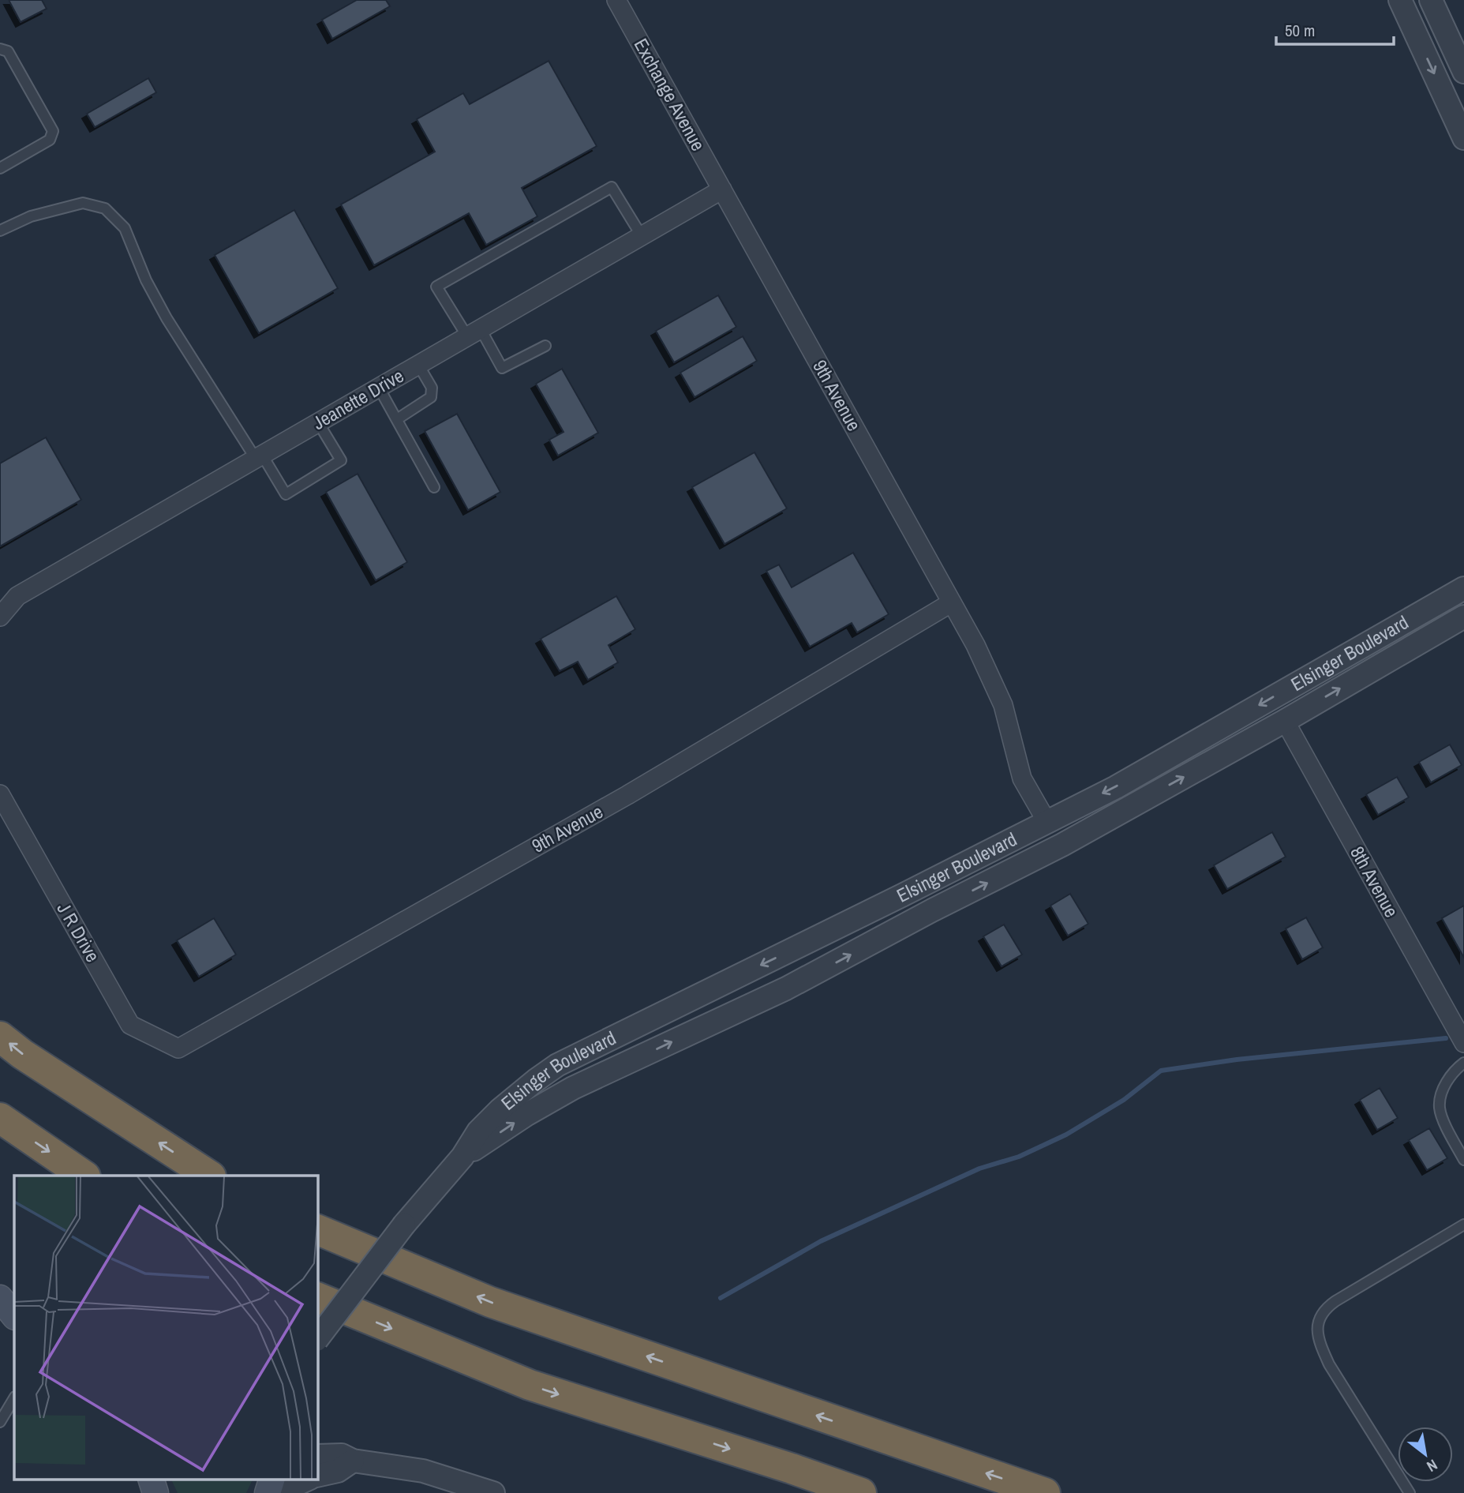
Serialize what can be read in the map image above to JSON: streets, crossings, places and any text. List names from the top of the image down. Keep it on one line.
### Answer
{"streets":{"street":["Exchange Avenue","9th Avenue","Jeanette Drive","Elsinger Boulevard","8th Avenue","J R Drive"]},"crossings":[["Exchange Avenue","9th Avenue"],["Exchange Avenue","Jeanette Drive"],["9th Avenue","Jeanette Drive"],["9th Avenue","Elsinger Boulevard"],["9th Avenue","J R Drive"],["Elsinger Boulevard","8th Avenue"]],"scale_bar":"50 m","north":"bottom right"}
